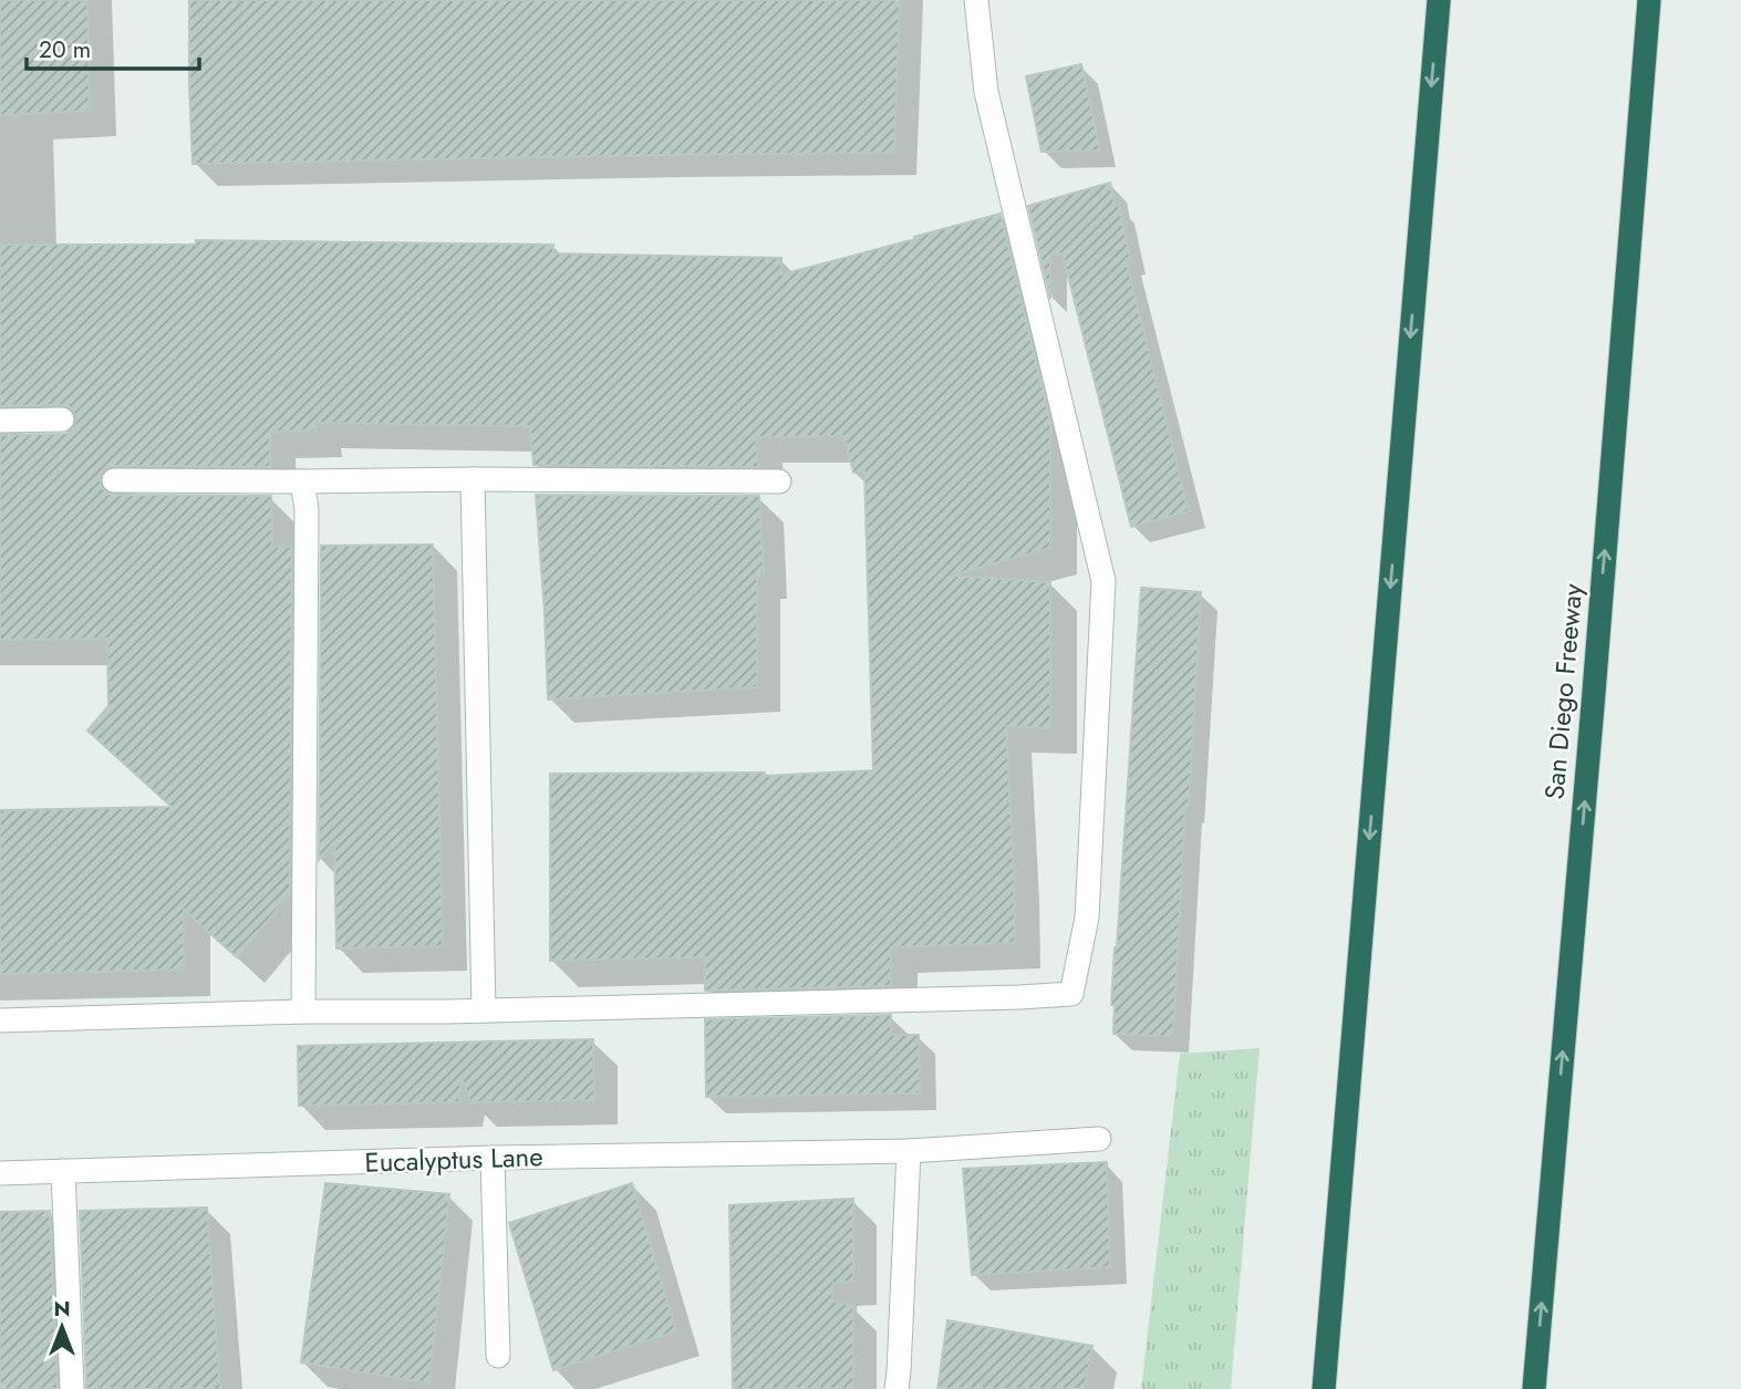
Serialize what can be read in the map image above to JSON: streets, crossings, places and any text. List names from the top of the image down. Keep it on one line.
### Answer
{"streets":{"highway":["San Diego Freeway"],"street":["Eucalyptus Lane"]},"one_way":["San Diego Freeway"],"scale_bar":"20 m","north":"top"}
